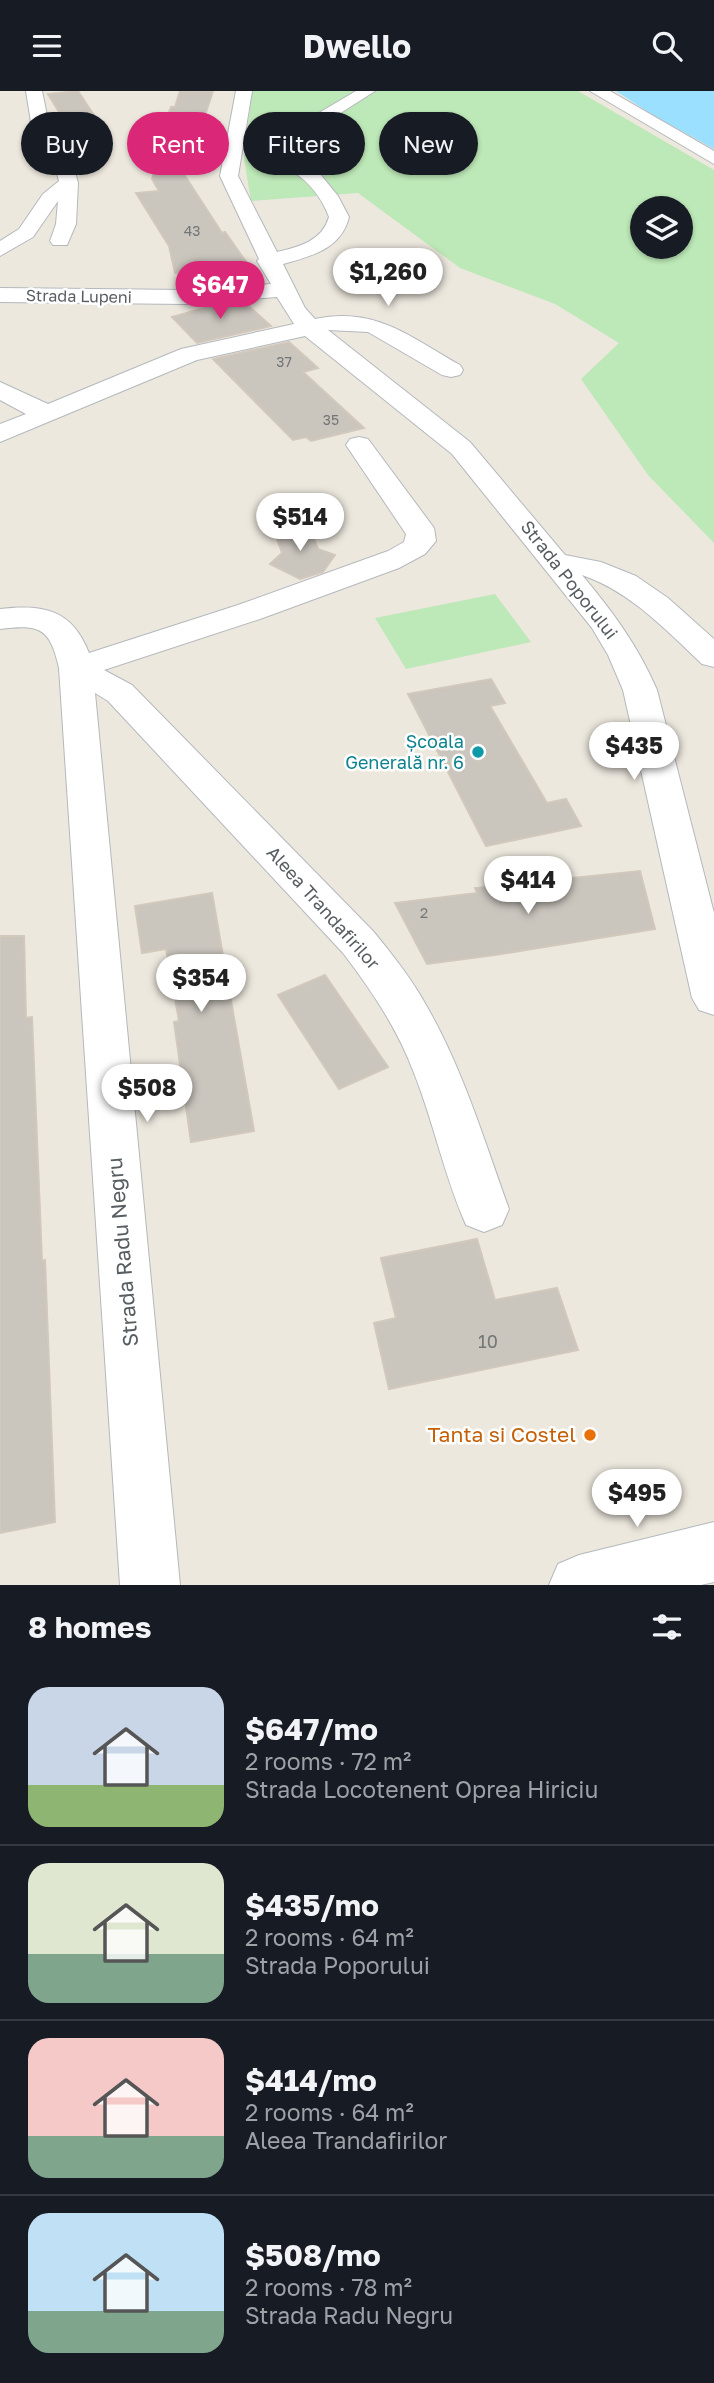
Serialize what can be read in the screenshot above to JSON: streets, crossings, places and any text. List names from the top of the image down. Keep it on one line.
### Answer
{"streets":{"street":["Strada Lupeni","Strada Poporului","Aleea Trandafirilor","Strada Radu Negru"]},"crossings":[["Strada Lupeni","Strada Poporului"],["Aleea Trandafirilor","Strada Radu Negru"]],"places":["Școala Generală nr. 6","Tanta si Costel"],"house_numbers":["43","37","35","2","10"],"page":{"header":"Dwello","chip":["Buy","Rent","Filters","New"],"price":["$1,260","$647","$514","$435","$414","$354","$508","$495"],"heading":"8 homes","list":[{"name":"$647/mo","note":"2 rooms · 72 m² · Strada Locotenent Oprea Hiriciu"},{"name":"$435/mo","note":"2 rooms · 64 m² · Strada Poporului"},{"name":"$414/mo","note":"2 rooms · 64 m² · Aleea Trandafirilor"},{"name":"$508/mo","note":"2 rooms · 78 m² · Strada Radu Negru"}]}}
